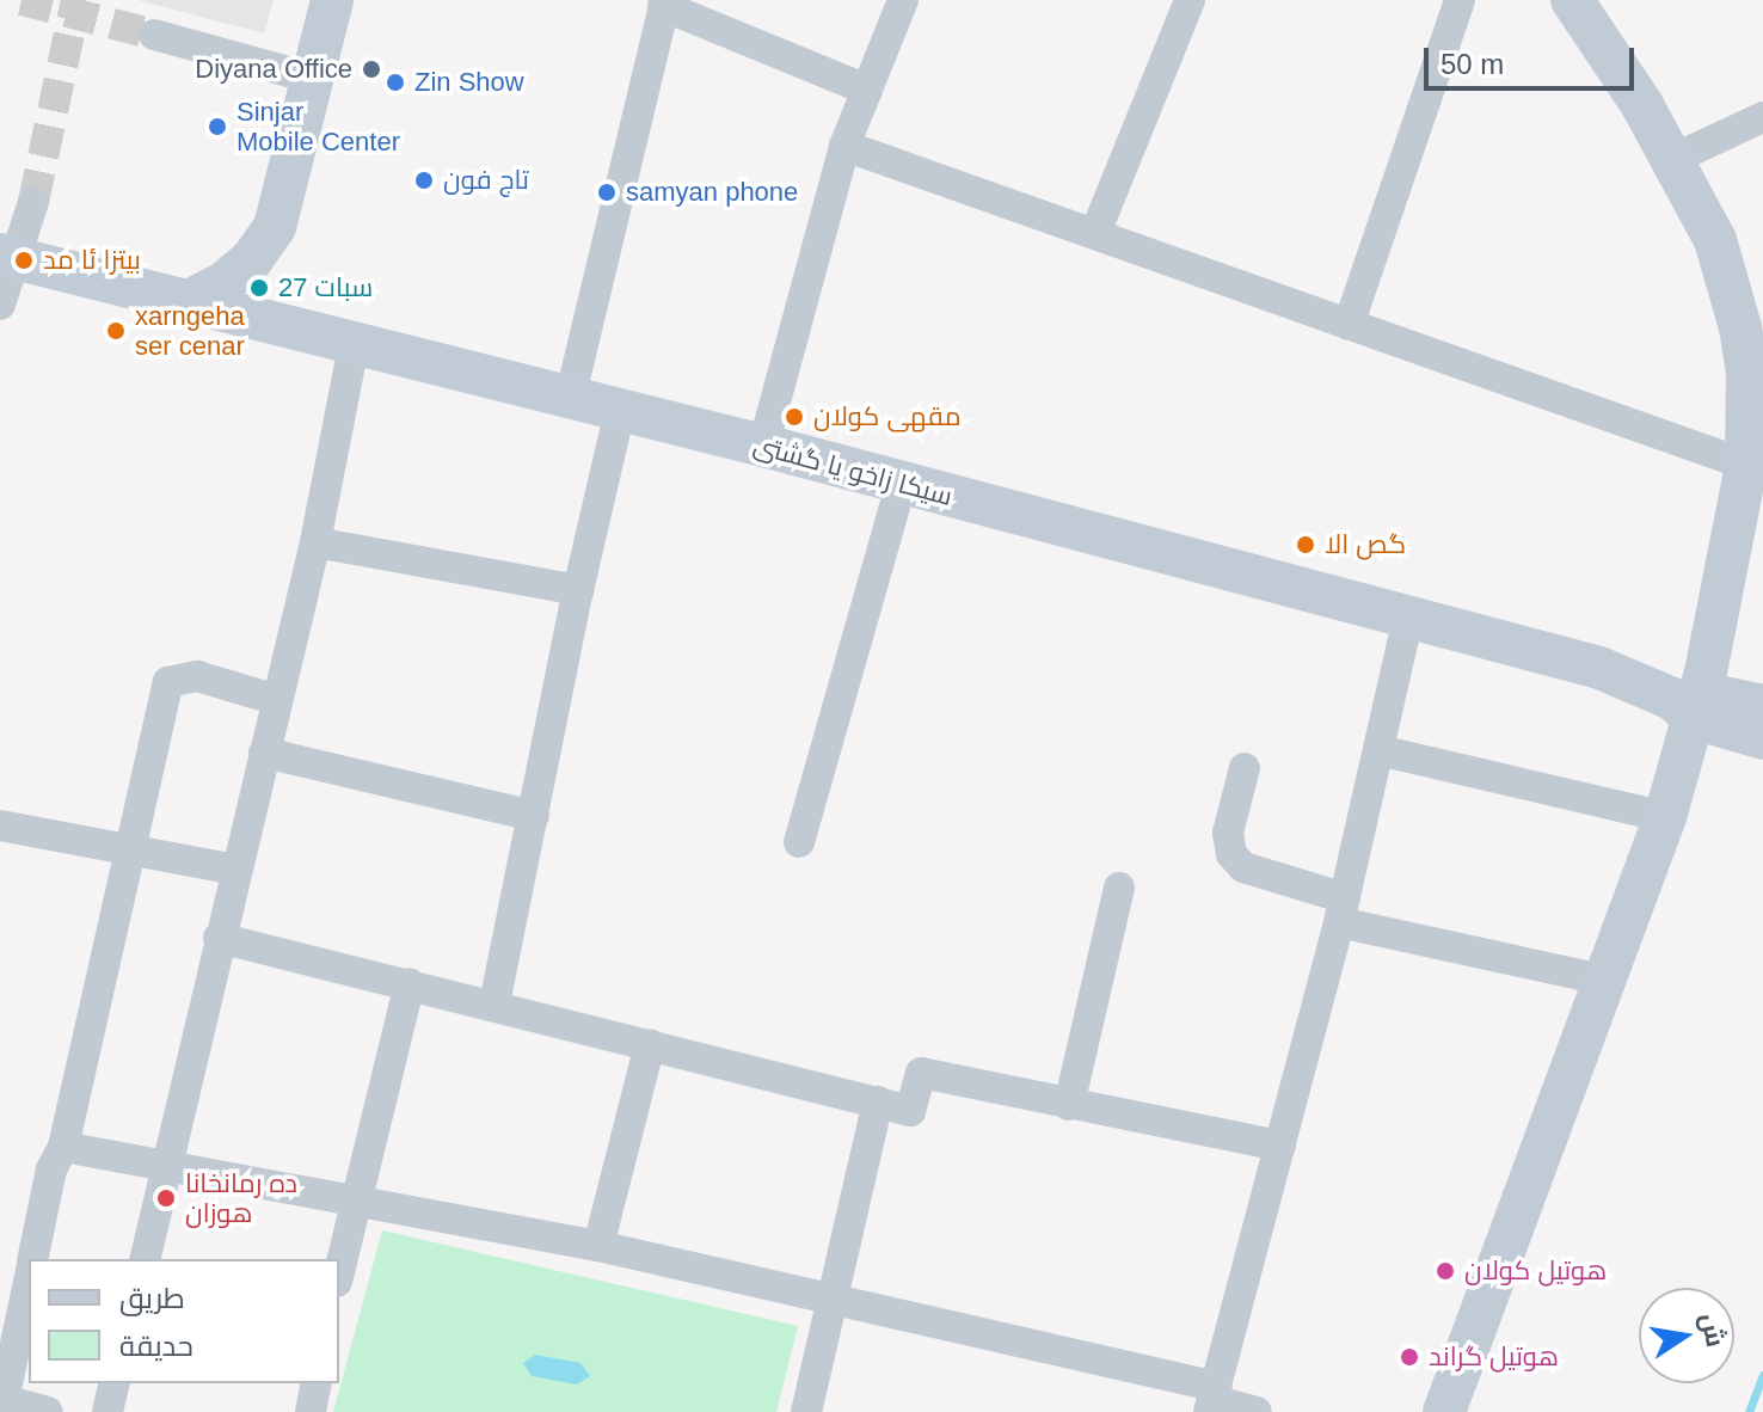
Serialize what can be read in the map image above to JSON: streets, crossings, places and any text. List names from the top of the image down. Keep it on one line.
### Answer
{"streets":{"main road":["سیکا زاخو یا گشتى"]},"places":["Diyana Office","Zin Show","Sinjar Mobile Center","تاج فون","samyan phone","بيتزا ئا مد","27 سبات","xarngeha ser cenar","مقهى كولان","گص الا","ده رمانخانا هوزان","هوتيل كولان","هوتیل گراند"],"legend":["طريق","حديقة"],"scale_bar":"50 m","north":"right"}
